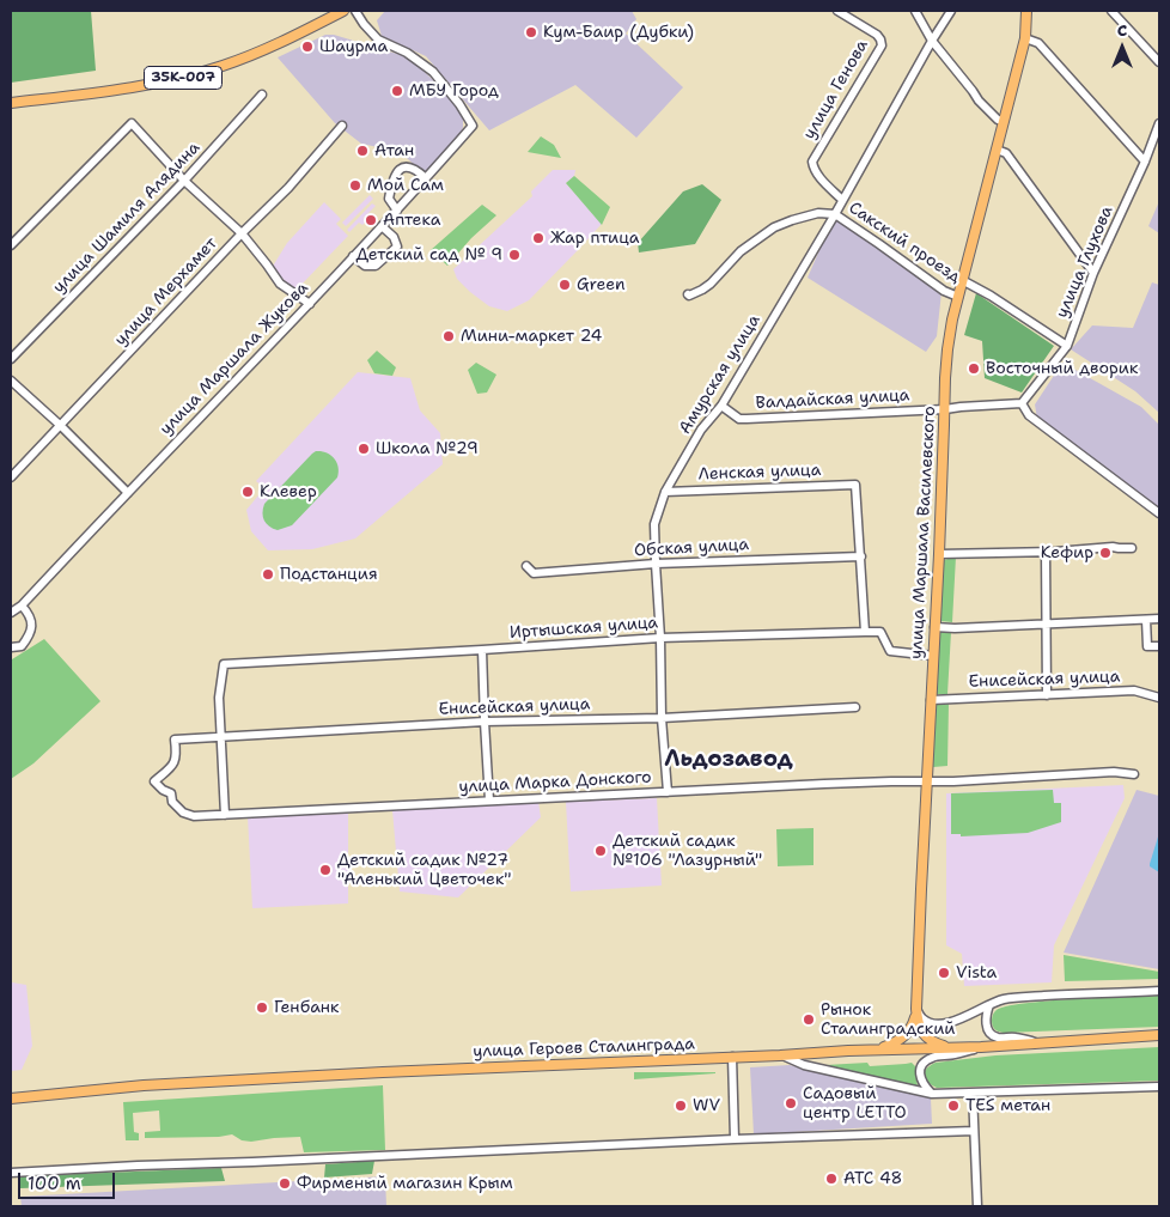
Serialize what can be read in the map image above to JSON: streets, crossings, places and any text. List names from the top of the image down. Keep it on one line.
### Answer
{"streets":{"main road":["35К-007","улица Маршала Василевского","улица Героев Сталинграда"],"street":["улица Генова","улица Шамиля Алядина","Сакский проезд","улица Глухова","улица Мерхамет","улица Маршала Жукова","Амурская улица","Валдайская улица","Ленская улица","Обская улица","Иртышская улица","Енисейская улица","улица Марка Донского"]},"crossings":[["улица Генова","Сакский проезд"],["Сакский проезд","улица Глухова"],["Сакский проезд","Амурская улица"],["Сакский проезд","улица Маршала Василевского"],["улица Глухова","Валдайская улица"],["Амурская улица","Валдайская улица"],["Амурская улица","Ленская улица"],["Амурская улица","Обская улица"],["Амурская улица","Иртышская улица"],["Амурская улица","Енисейская улица"],["Амурская улица","улица Марка Донского"],["Валдайская улица","улица Маршала Василевского"],["Ленская улица","Обская улица"],["улица Маршала Василевского","Енисейская улица"],["улица Маршала Василевского","улица Марка Донского"],["улица Маршала Василевского","улица Героев Сталинграда"],["Иртышская улица","Енисейская улица"],["Енисейская улица","улица Марка Донского"]],"districts":["Льдозавод"],"places":["Кум-Баир (Дубки)","Шаурма","МБУ Город","Атан","Мой Сам","Аптека","Жар птица","Детский сад № 9","Green","Мини-маркет 24","Восточный дворик","Школа №29","Клевер","Кефир","Подстанция","Детский садик №106 \"Лазурный\"","Детский садик №27 \"Аленький Цветочек\"","Vista","Генбанк","Рынок Сталинградский","Садовый центр LETTO","WV","TES метан","АТС 48","Фирменый магазин Крым"],"scale_bar":"100 m","north":"top"}
